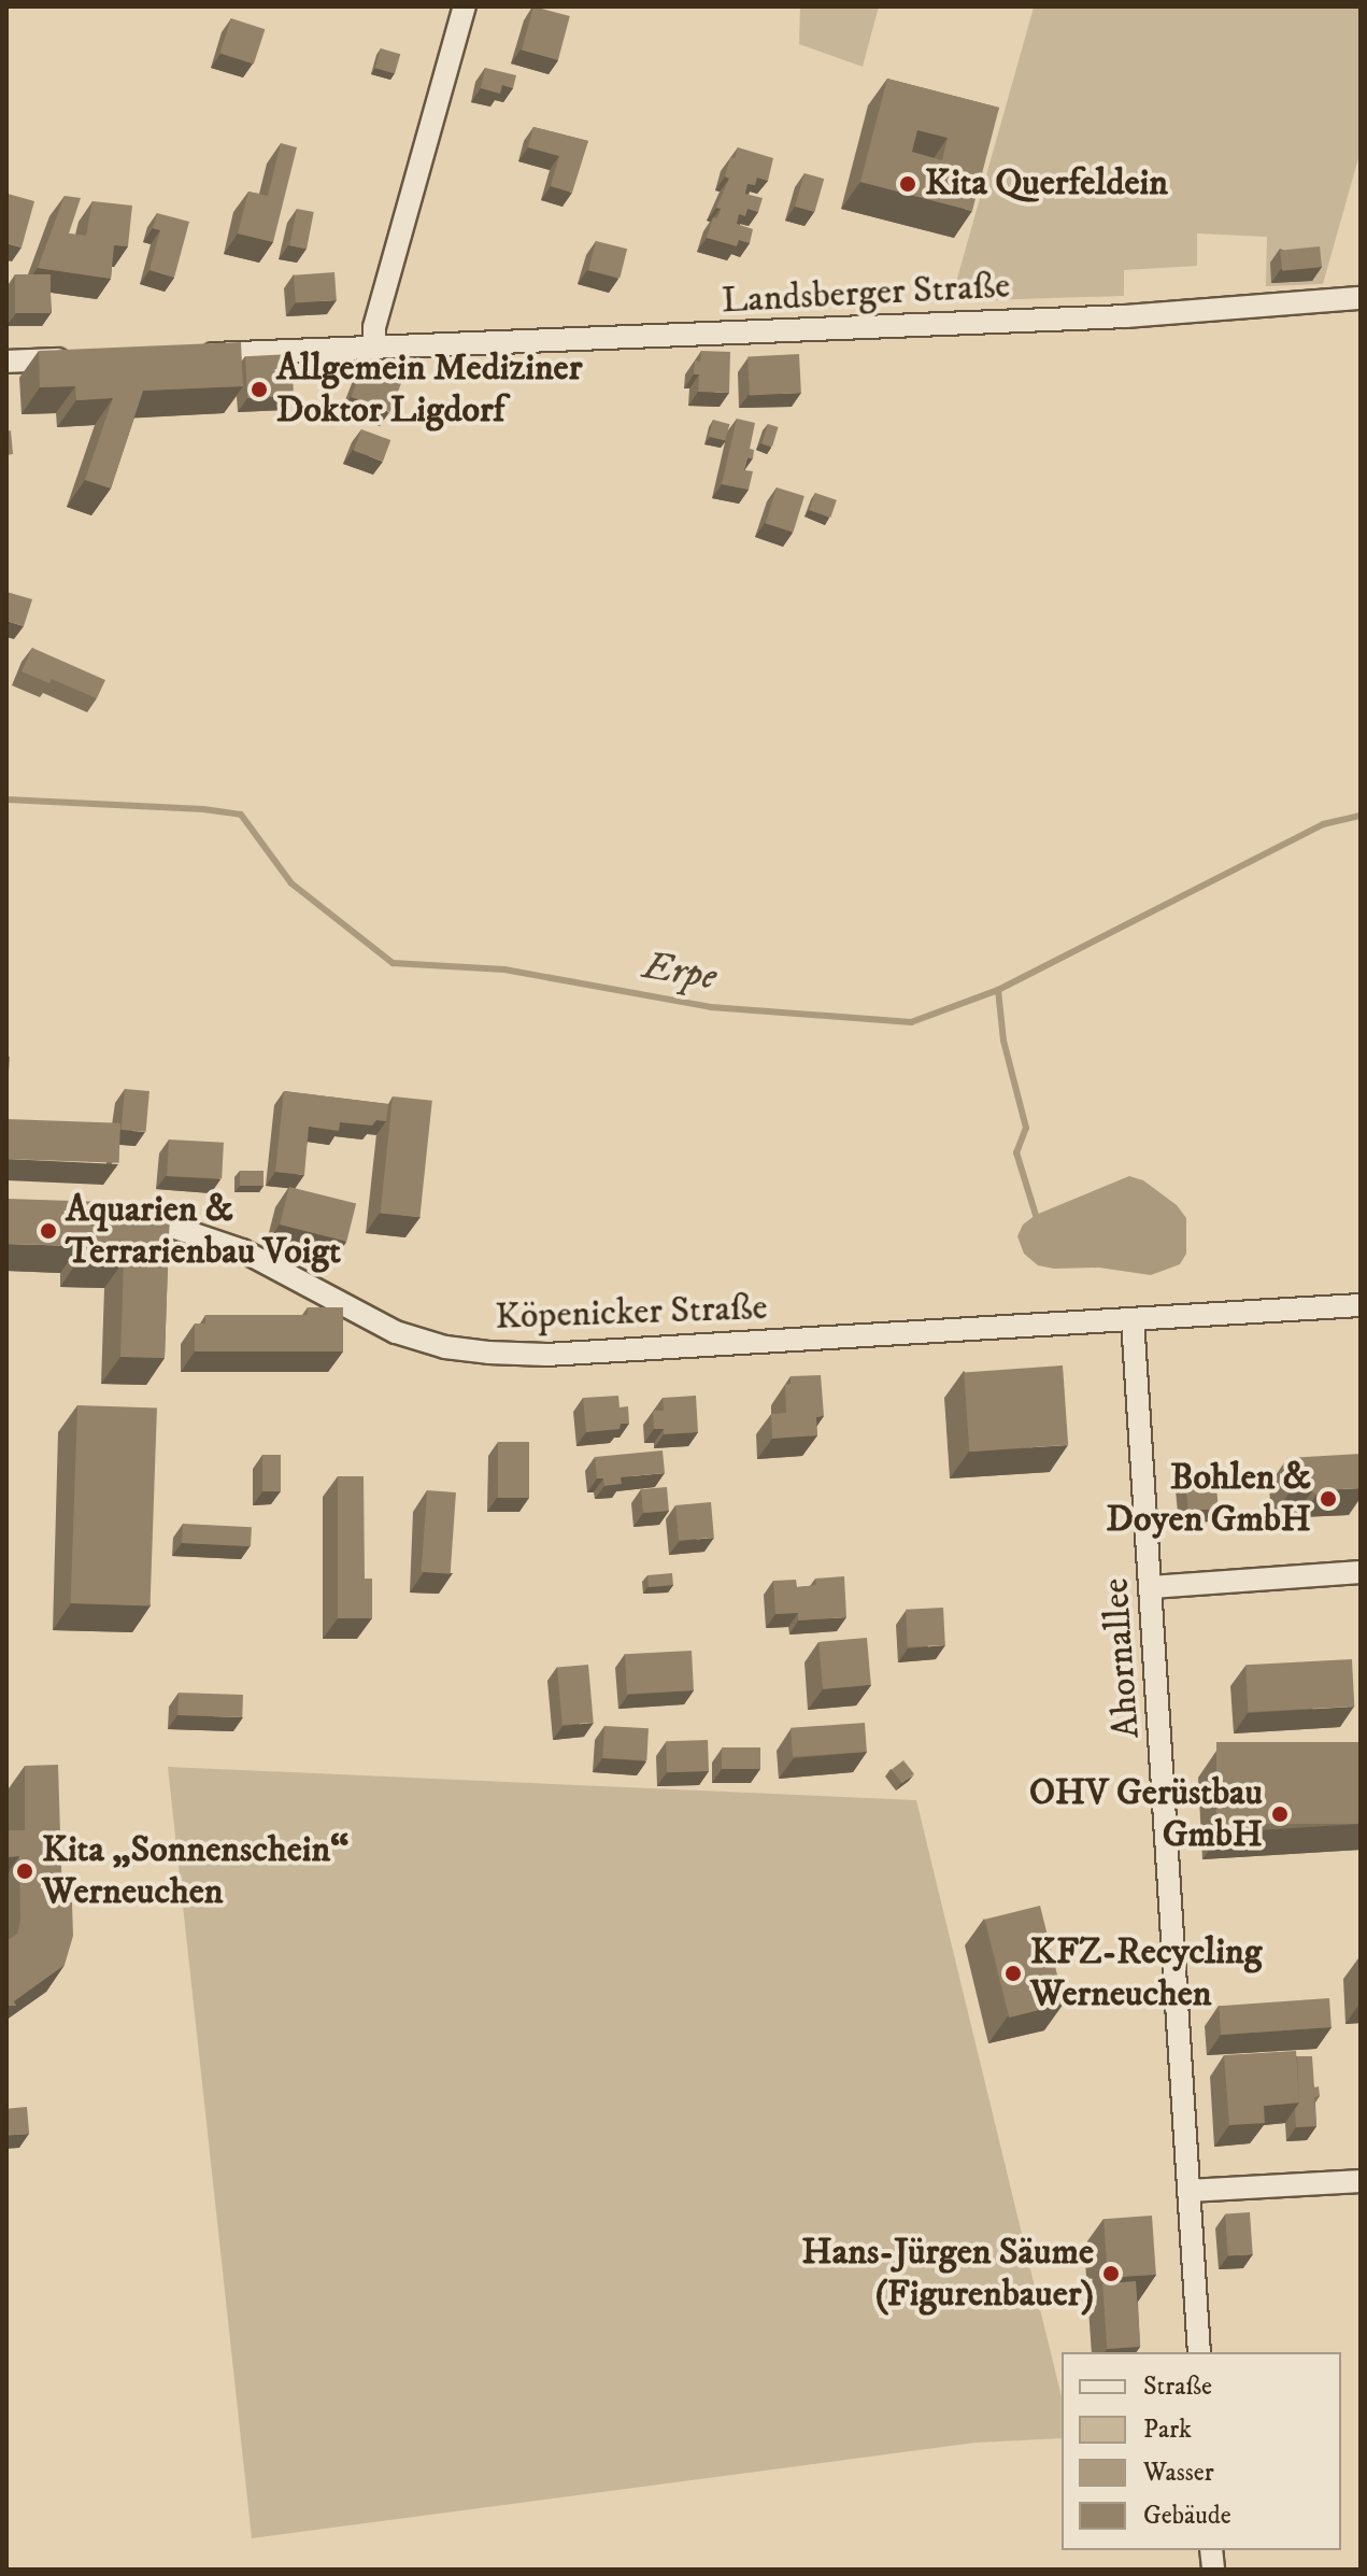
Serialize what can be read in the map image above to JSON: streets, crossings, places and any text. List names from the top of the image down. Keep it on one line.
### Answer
{"streets":{"street":["Landsberger Straße","Köpenicker Straße","Ahornallee"]},"crossings":[["Köpenicker Straße","Ahornallee"]],"water":["Erpe"],"places":["Kita Querfeldein","Allgemein Mediziner Doktor Ligdorf","Aquarien & Terrarienbau Voigt","Bohlen & Doyen GmbH","OHV Gerüstbau GmbH","Kita „Sonnenschein“ Werneuchen","KFZ-Recycling Werneuchen","Hans-Jürgen Säume (Figurenbauer)"],"legend":["Straße","Park","Wasser","Gebäude"]}
